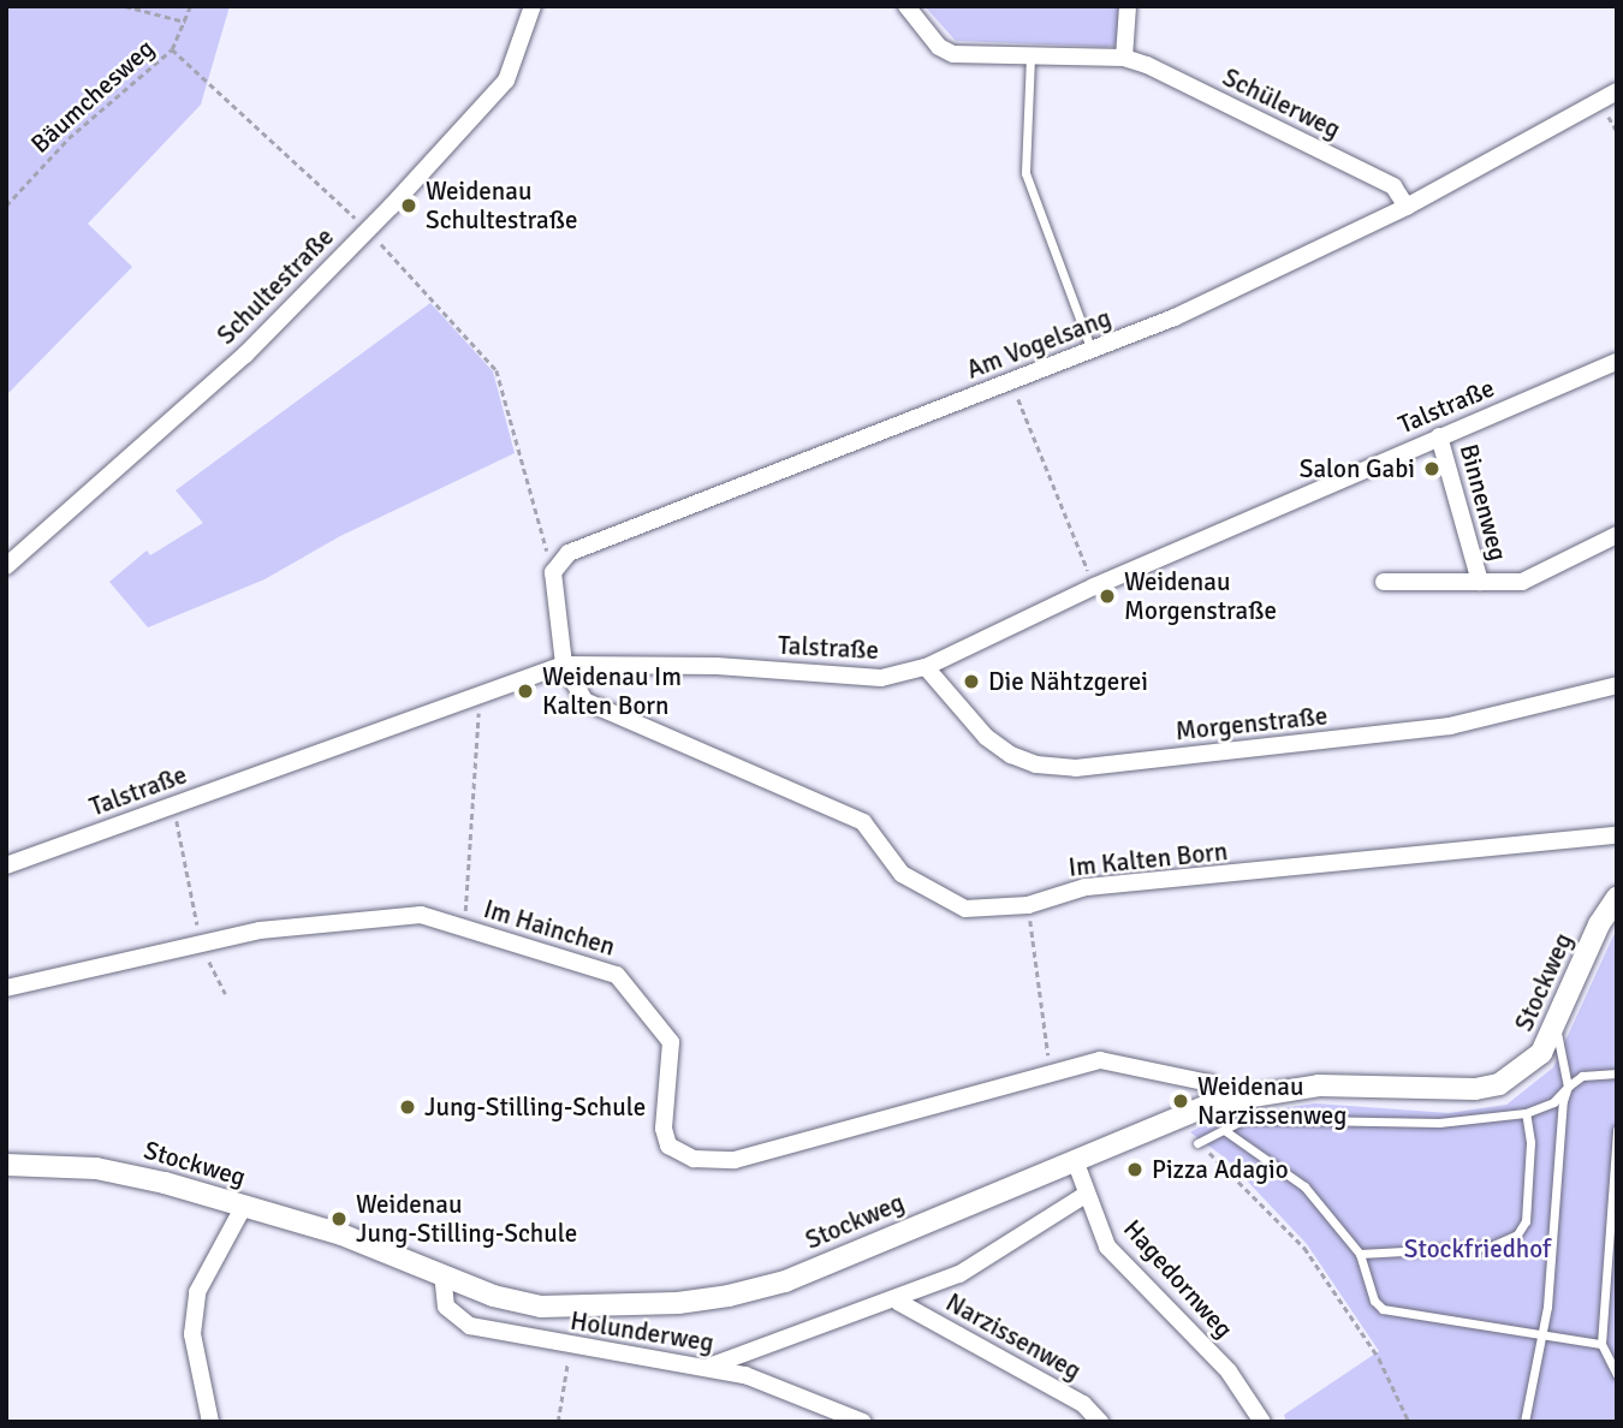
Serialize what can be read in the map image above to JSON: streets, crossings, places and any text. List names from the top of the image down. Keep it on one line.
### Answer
{"streets":{"street":["Schülerweg","Schultestraße","Am Vogelsang","Talstraße","Binnenweg","Morgenstraße","Im Kalten Born","Im Hainchen","Stockweg","Hagedornweg","Holunderweg","Narzissenweg"],"path":["Bäumchesweg"]},"crossings":[["Schülerweg","Am Vogelsang"],["Talstraße","Binnenweg"],["Talstraße","Morgenstraße"],["Talstraße","Im Kalten Born"],["Im Hainchen","Stockweg"],["Stockweg","Hagedornweg"],["Stockweg","Holunderweg"],["Hagedornweg","Narzissenweg"],["Holunderweg","Narzissenweg"]],"parks":["Stockfriedhof"],"places":["Weidenau Schultestraße","Salon Gabi","Weidenau Morgenstraße","Die Nähtzgerei","Weidenau Im Kalten Born","Weidenau Narzissenweg","Jung-Stilling-Schule","Pizza Adagio","Weidenau Jung-Stilling-Schule"]}
